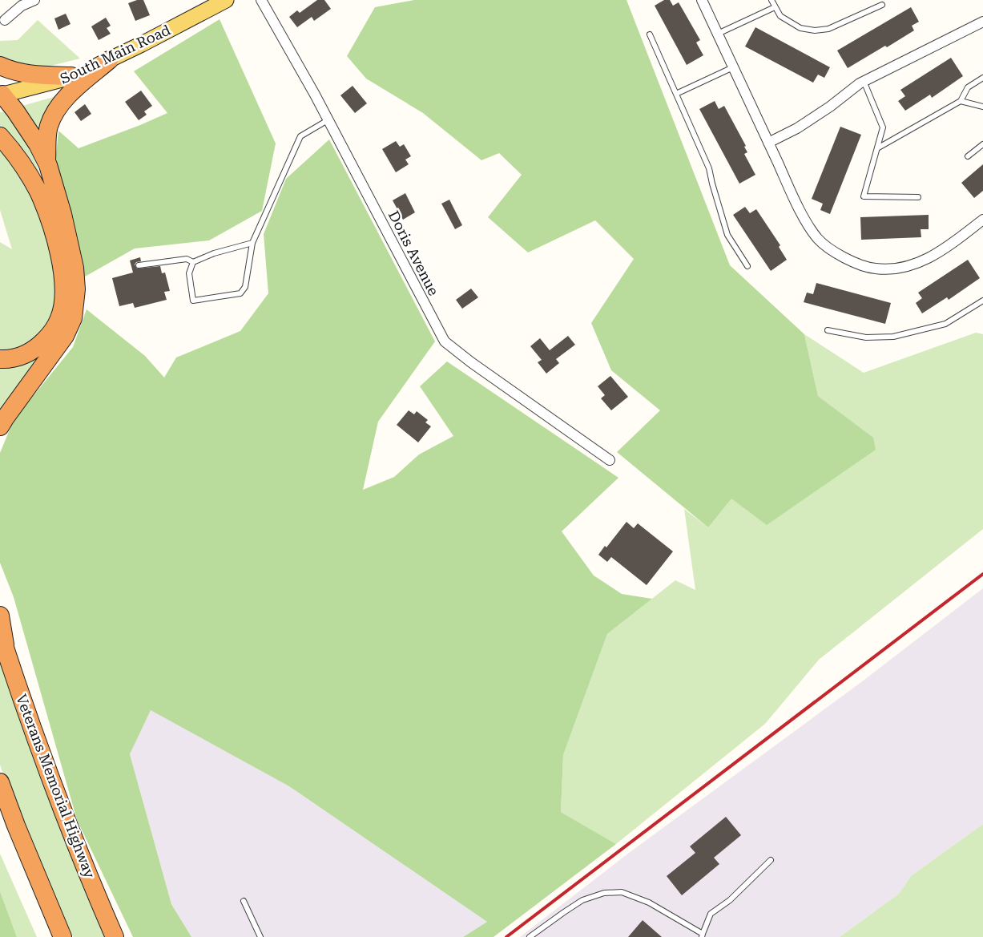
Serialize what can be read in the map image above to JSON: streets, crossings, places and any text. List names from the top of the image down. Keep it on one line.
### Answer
{"streets":{"highway":["Veterans Memorial Highway"],"main road":["South Main Road"],"street":["Doris Avenue"]}}
